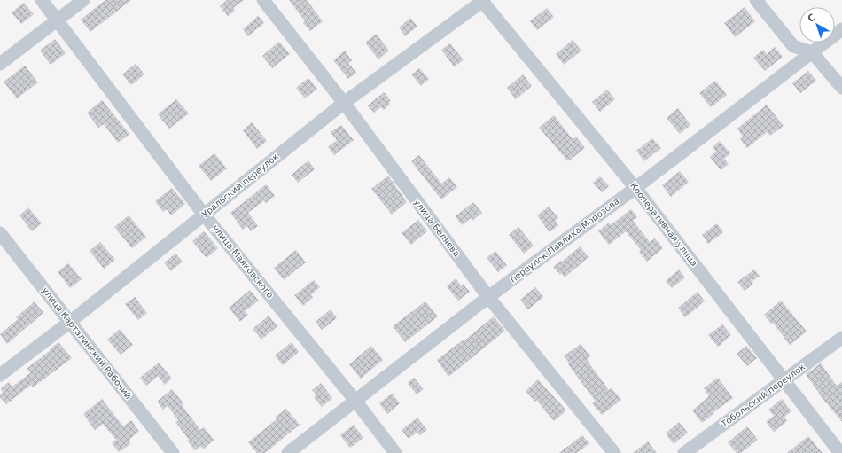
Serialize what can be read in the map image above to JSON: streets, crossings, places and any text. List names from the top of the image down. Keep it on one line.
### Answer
{"streets":{"street":["Уральский переулок","Кооперативная улица","улица Беляева","переулок Павлика Морозова","улица Маяковского","улица Карталинский Рабочий","Тобольский переулок"]},"crossings":[["Уральский переулок","Кооперативная улица"],["Уральский переулок","улица Беляева"],["Уральский переулок","улица Маяковского"],["Уральский переулок","улица Карталинский Рабочий"],["Кооперативная улица","переулок Павлика Морозова"],["Кооперативная улица","Тобольский переулок"],["улица Беляева","переулок Павлика Морозова"],["переулок Павлика Морозова","улица Маяковского"]],"north":"top left"}
